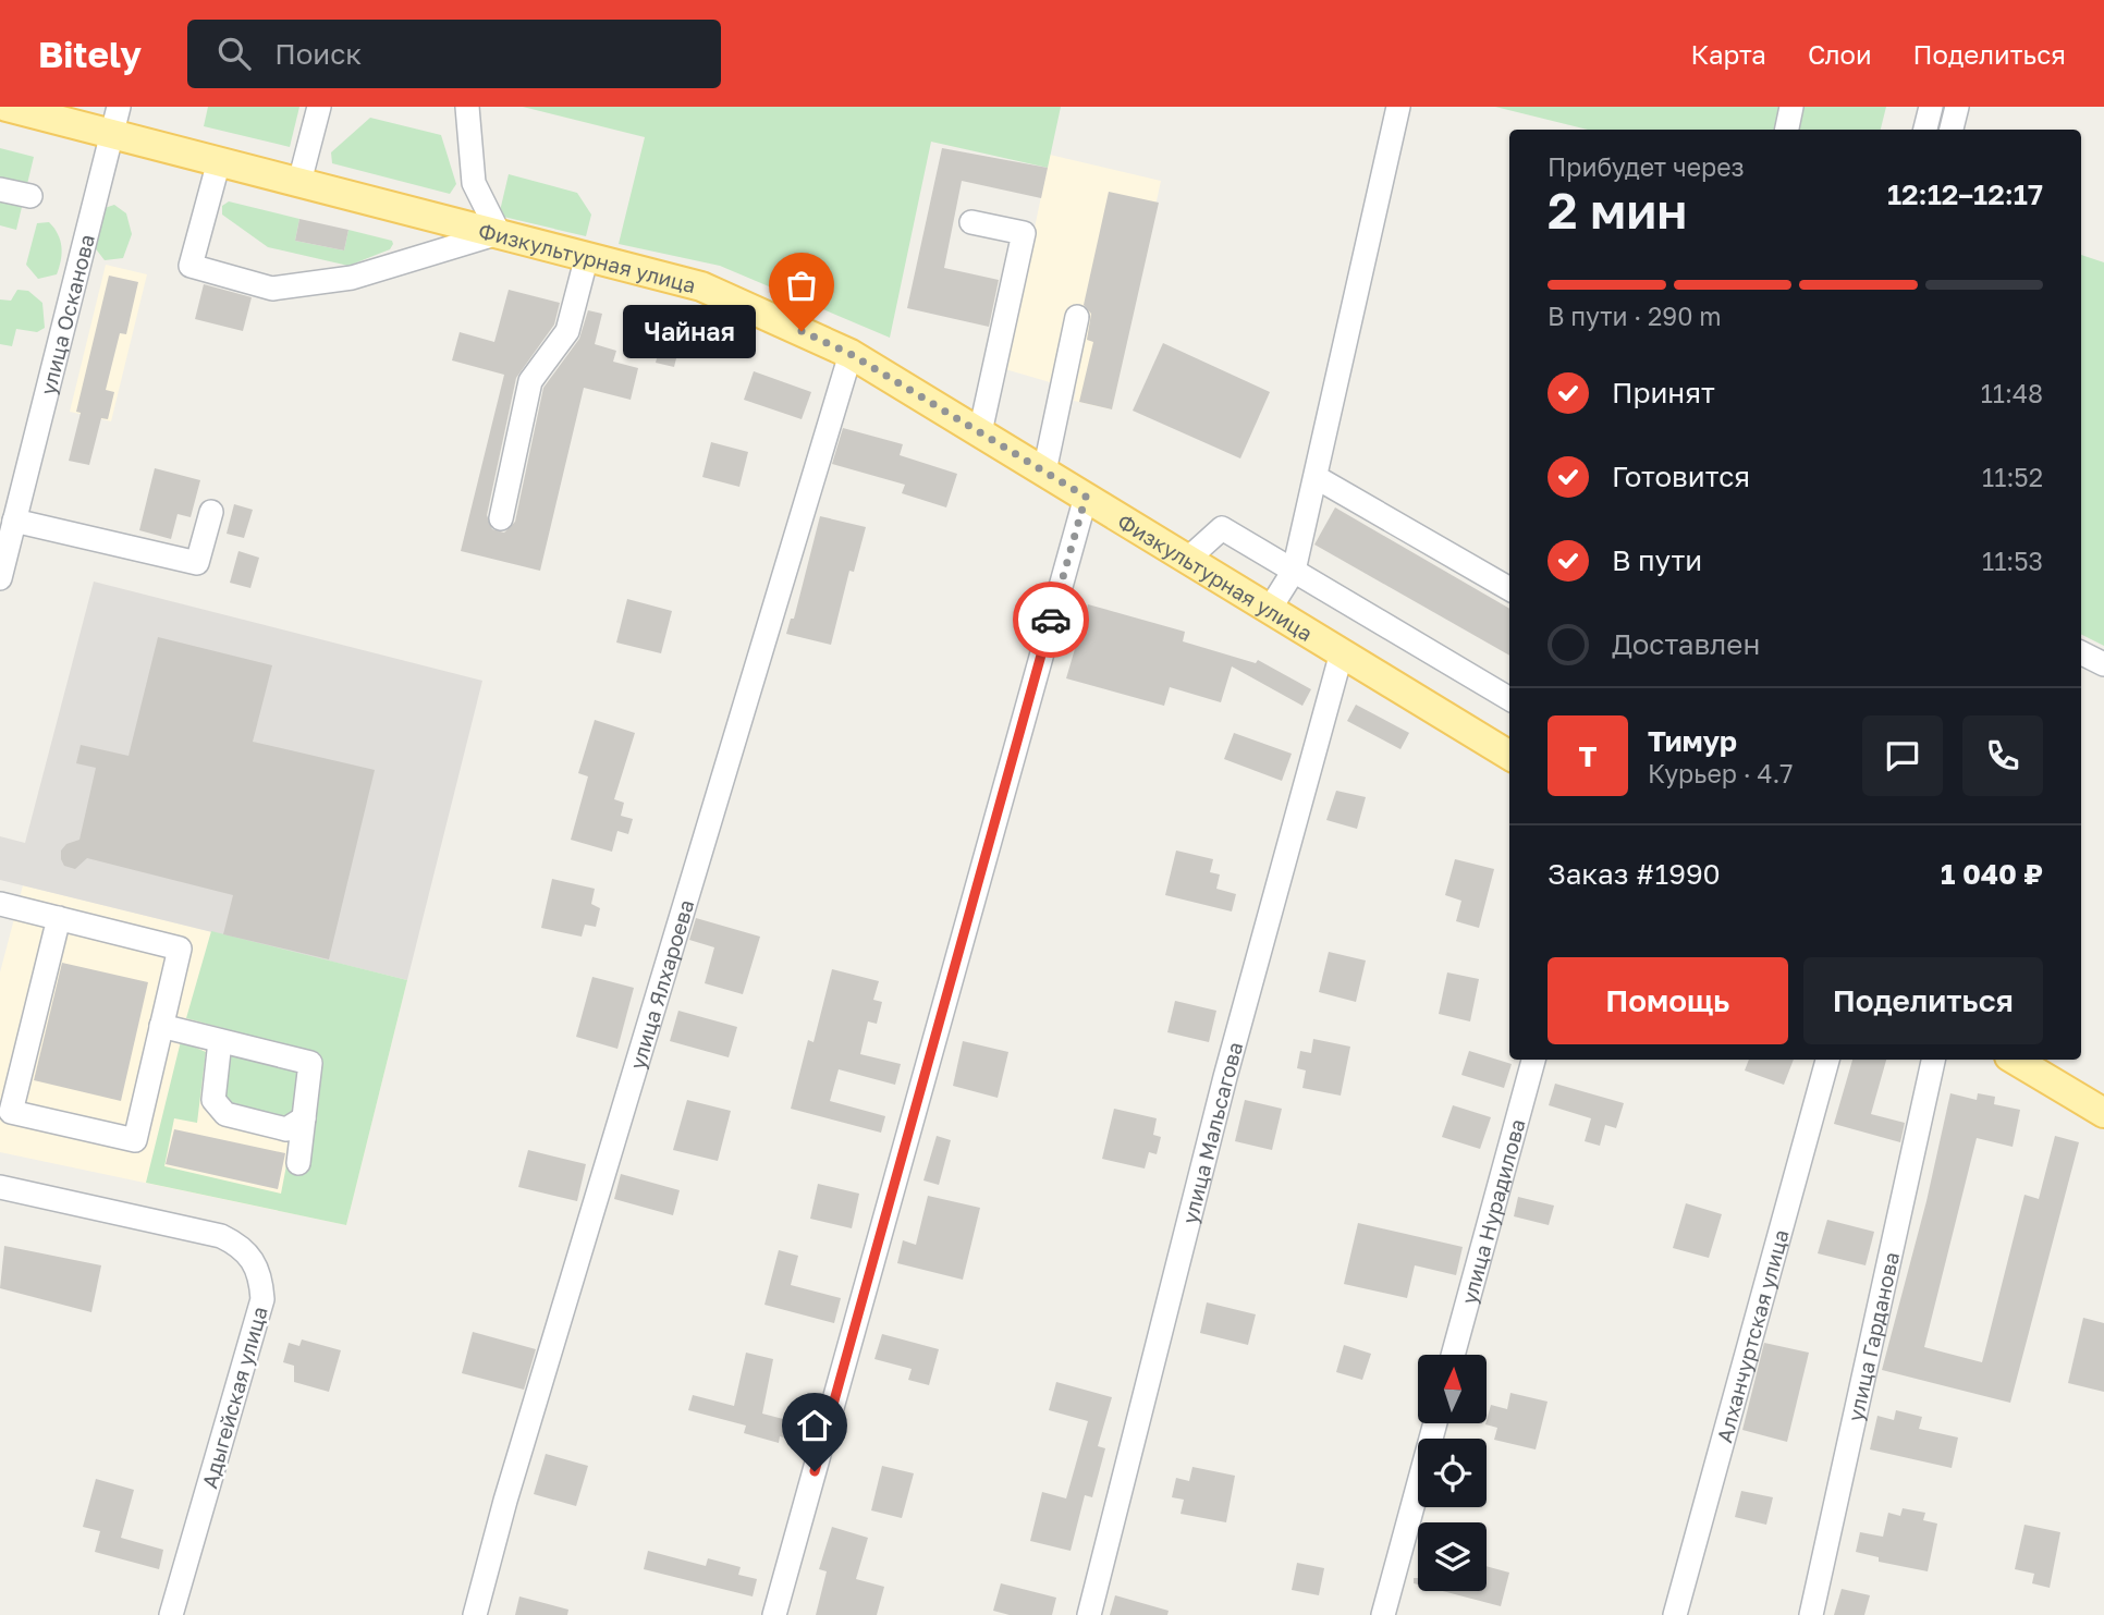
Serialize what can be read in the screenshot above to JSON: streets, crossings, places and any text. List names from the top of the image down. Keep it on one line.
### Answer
{"streets":{"main road":["Физкультурная улица"],"street":["улица Осканова","улица Ялхароева","улица Мальсагова","улица Нурадилова","Алханчуртская улица","улица Гарданова","Адыгейская улица"]},"crossings":[["Физкультурная улица","улица Осканова"],["Физкультурная улица","улица Ялхароева"],["Физкультурная улица","улица Мальсагова"]],"places":["Чайная"],"north":"top","page":{"header":"Bitely","search":"Поиск","nav":["Карта","Слои","Поделиться"],"heading":["2 мин","Прибудет через","12:12–12:17"],"panel":["Тимур","Курьер · 4.7","Заказ #1990","1 040 ₽"],"bar":"В пути · 290 m","bubble":"Чайная","list":[["Принят","11:48"],["Готовится","11:52"],["В пути","11:53"],"Доставлен"],"round":"Т","buttons":["Помощь","Поделиться"]}}
